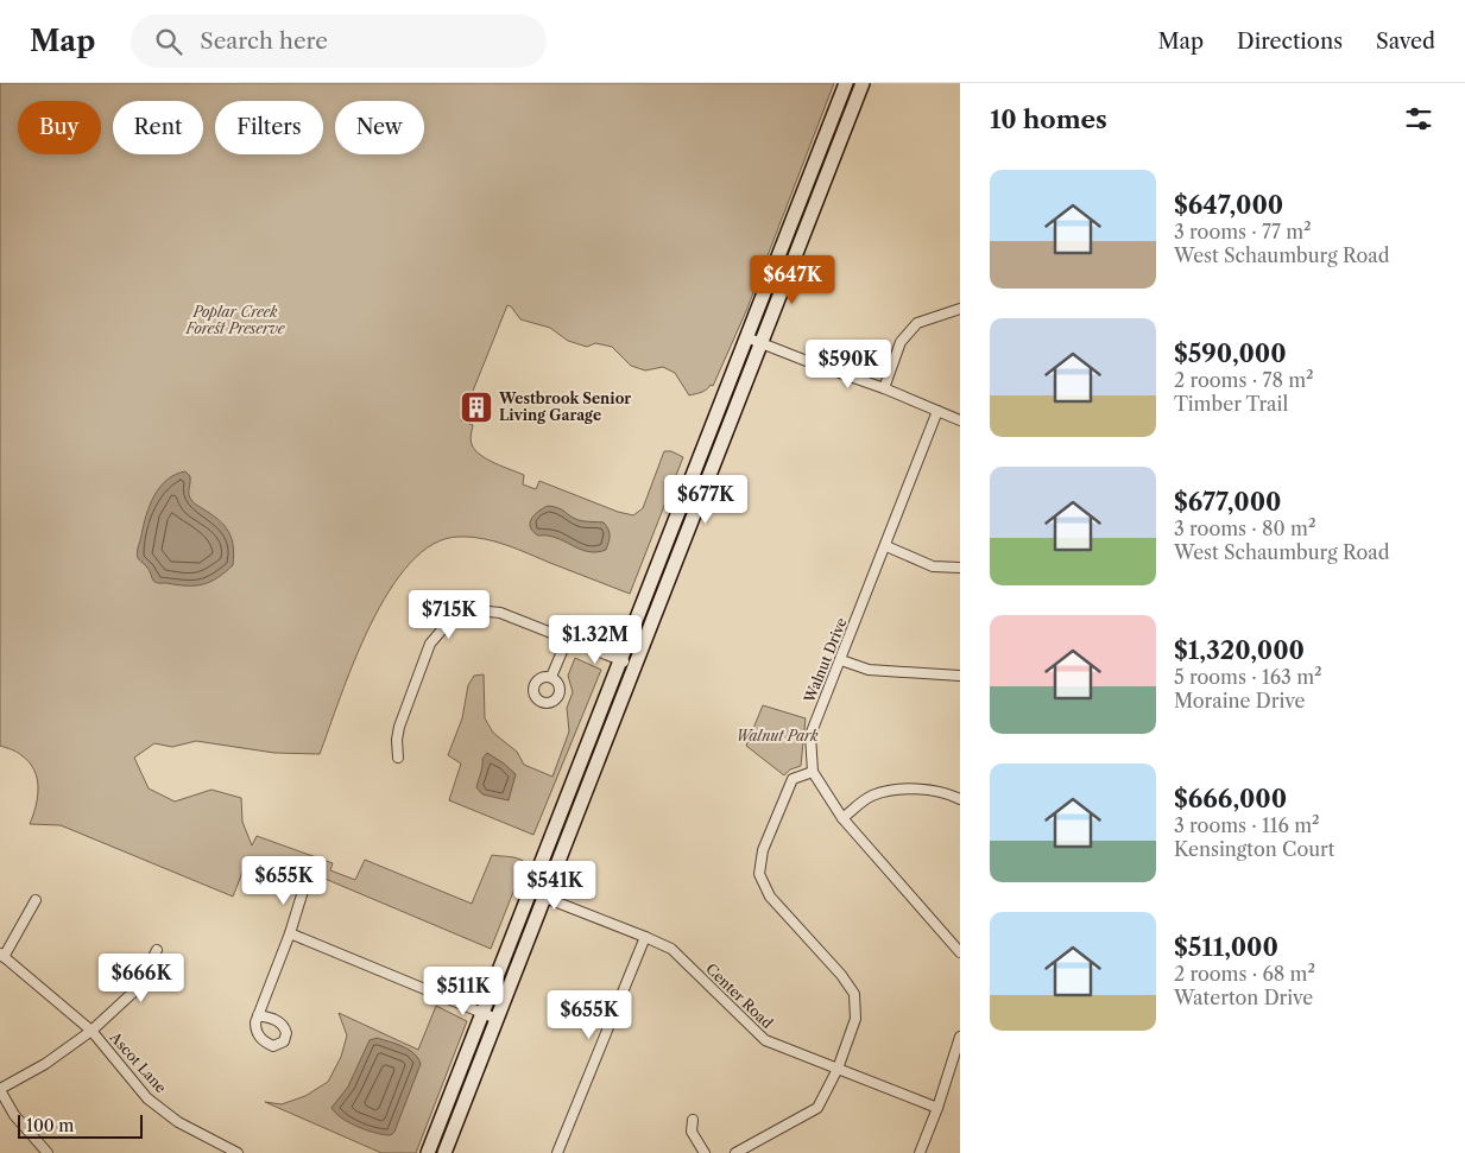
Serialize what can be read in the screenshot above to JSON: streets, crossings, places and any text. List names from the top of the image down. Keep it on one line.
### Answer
{"streets":{"street":["Walnut Drive","Center Road","Ascot Lane"]},"parks":["Poplar Creek Forest Preserve","Walnut Park"],"places":{"building":["Westbrook Senior Living Garage"]},"scale_bar":"100 m","page":{"header":"Map","search":"Search here","nav":["Map","Directions","Saved"],"heading":"10 homes","chip":["Buy","Rent","Filters","New"],"list":[{"name":"$647,000","note":"3 rooms · 77 m² · West Schaumburg Road"},{"name":"$590,000","note":"2 rooms · 78 m² · Timber Trail"},{"name":"$677,000","note":"3 rooms · 80 m² · West Schaumburg Road"},{"name":"$1,320,000","note":"5 rooms · 163 m² · Moraine Drive"},{"name":"$666,000","note":"3 rooms · 116 m² · Kensington Court"},{"name":"$511,000","note":"2 rooms · 68 m² · Waterton Drive"}],"price":["$647K","$590K","$677K","$715K","$1.32M","$655K","$541K","$666K","$511K","$655K"],"scale":"100 m"}}
